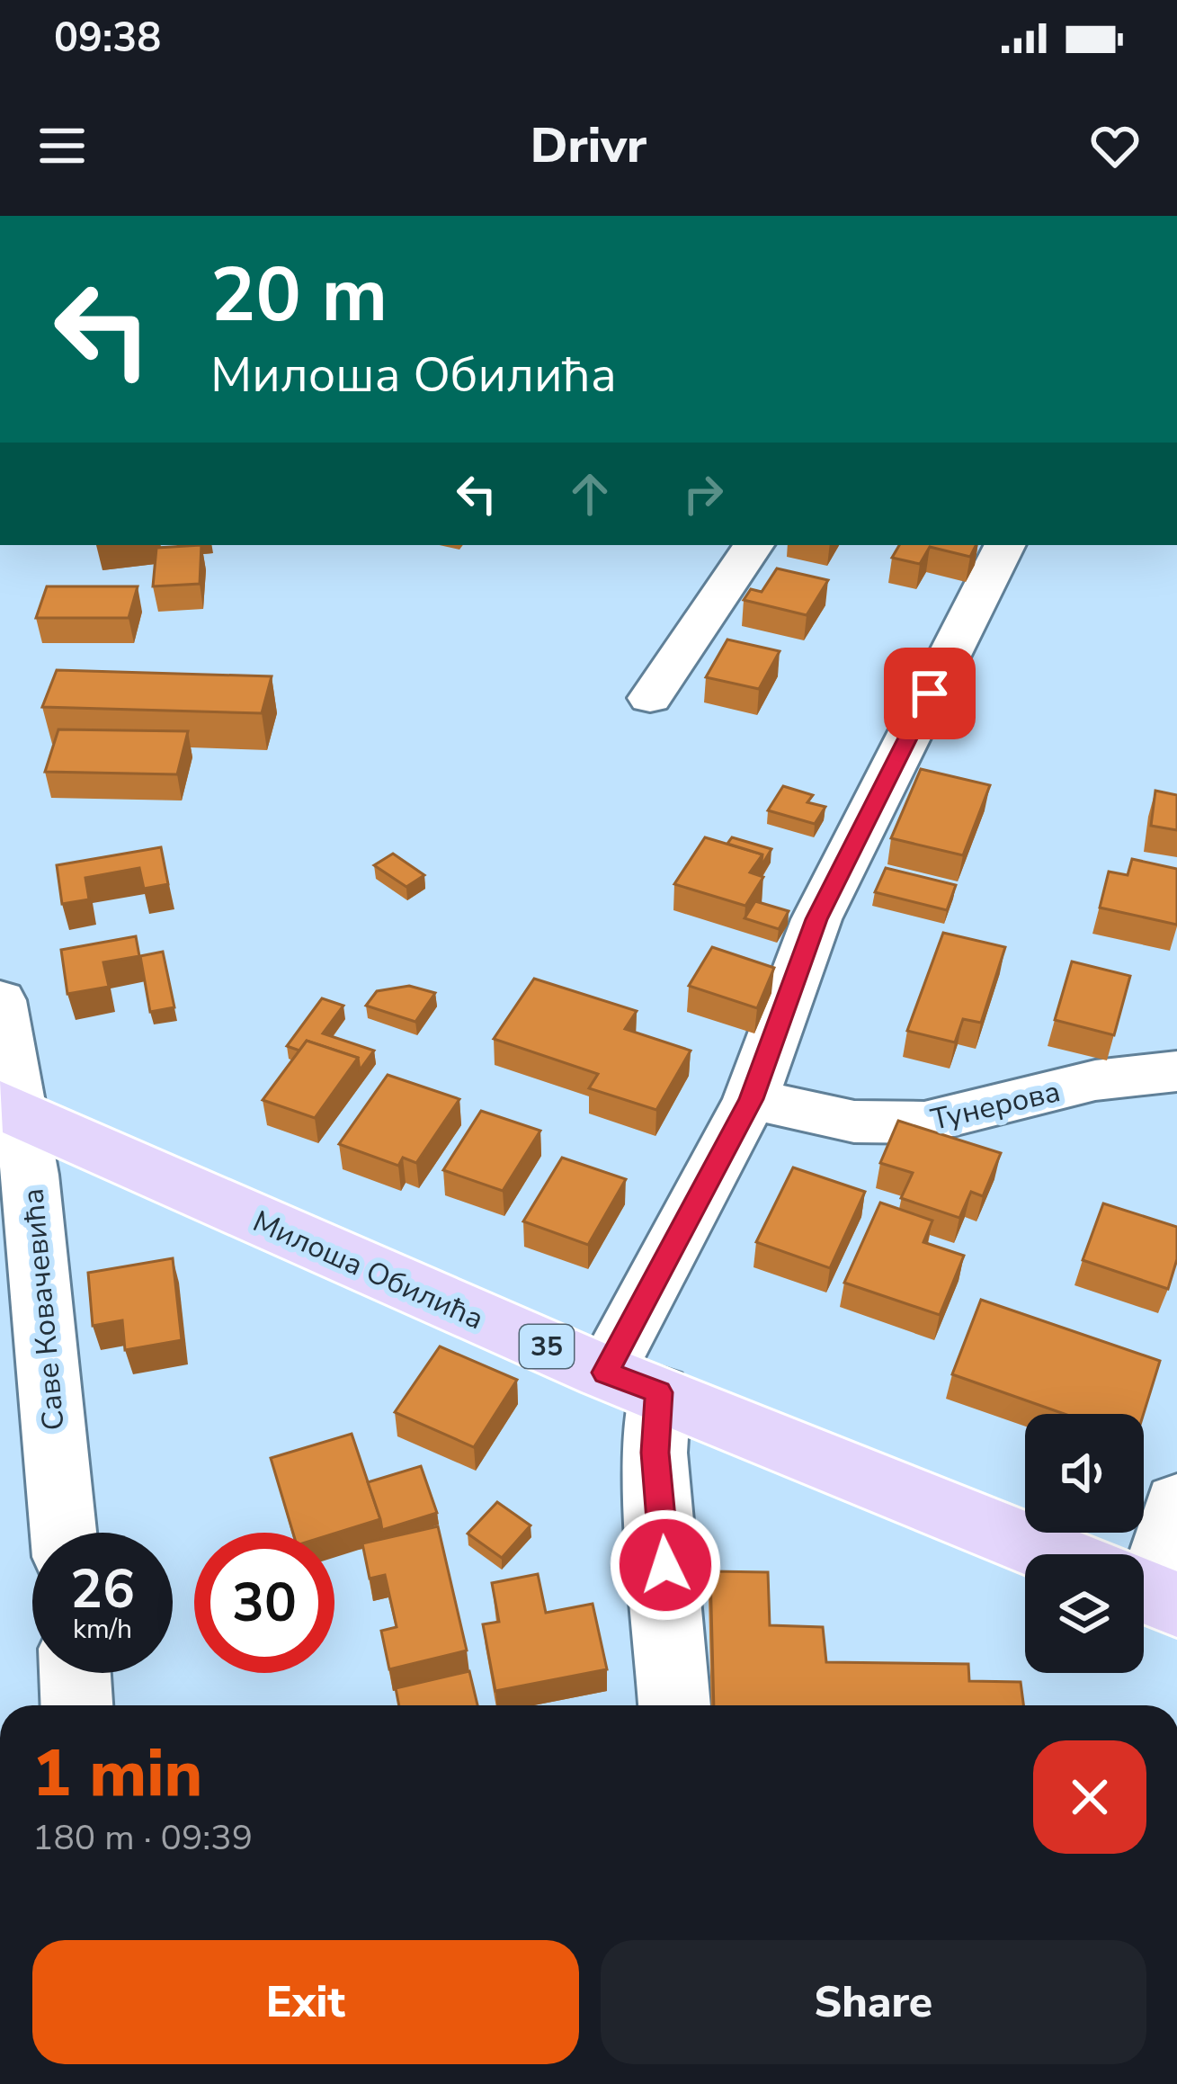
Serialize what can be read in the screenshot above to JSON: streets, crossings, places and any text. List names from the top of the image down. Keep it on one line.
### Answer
{"streets":{"main road":["Милоша Обилића","35"],"street":["Тунерова","Саве Ковачевића"]},"crossings":[["Милоша Обилића","Саве Ковачевића"]],"page":{"status":"09:38","header":"Drivr","turn":["20 m","Милоша Обилића"],"speed":"26 km/h","limit":"30","heading":["1 min","180 m · 09:39"],"buttons":["Exit","Share"]}}
